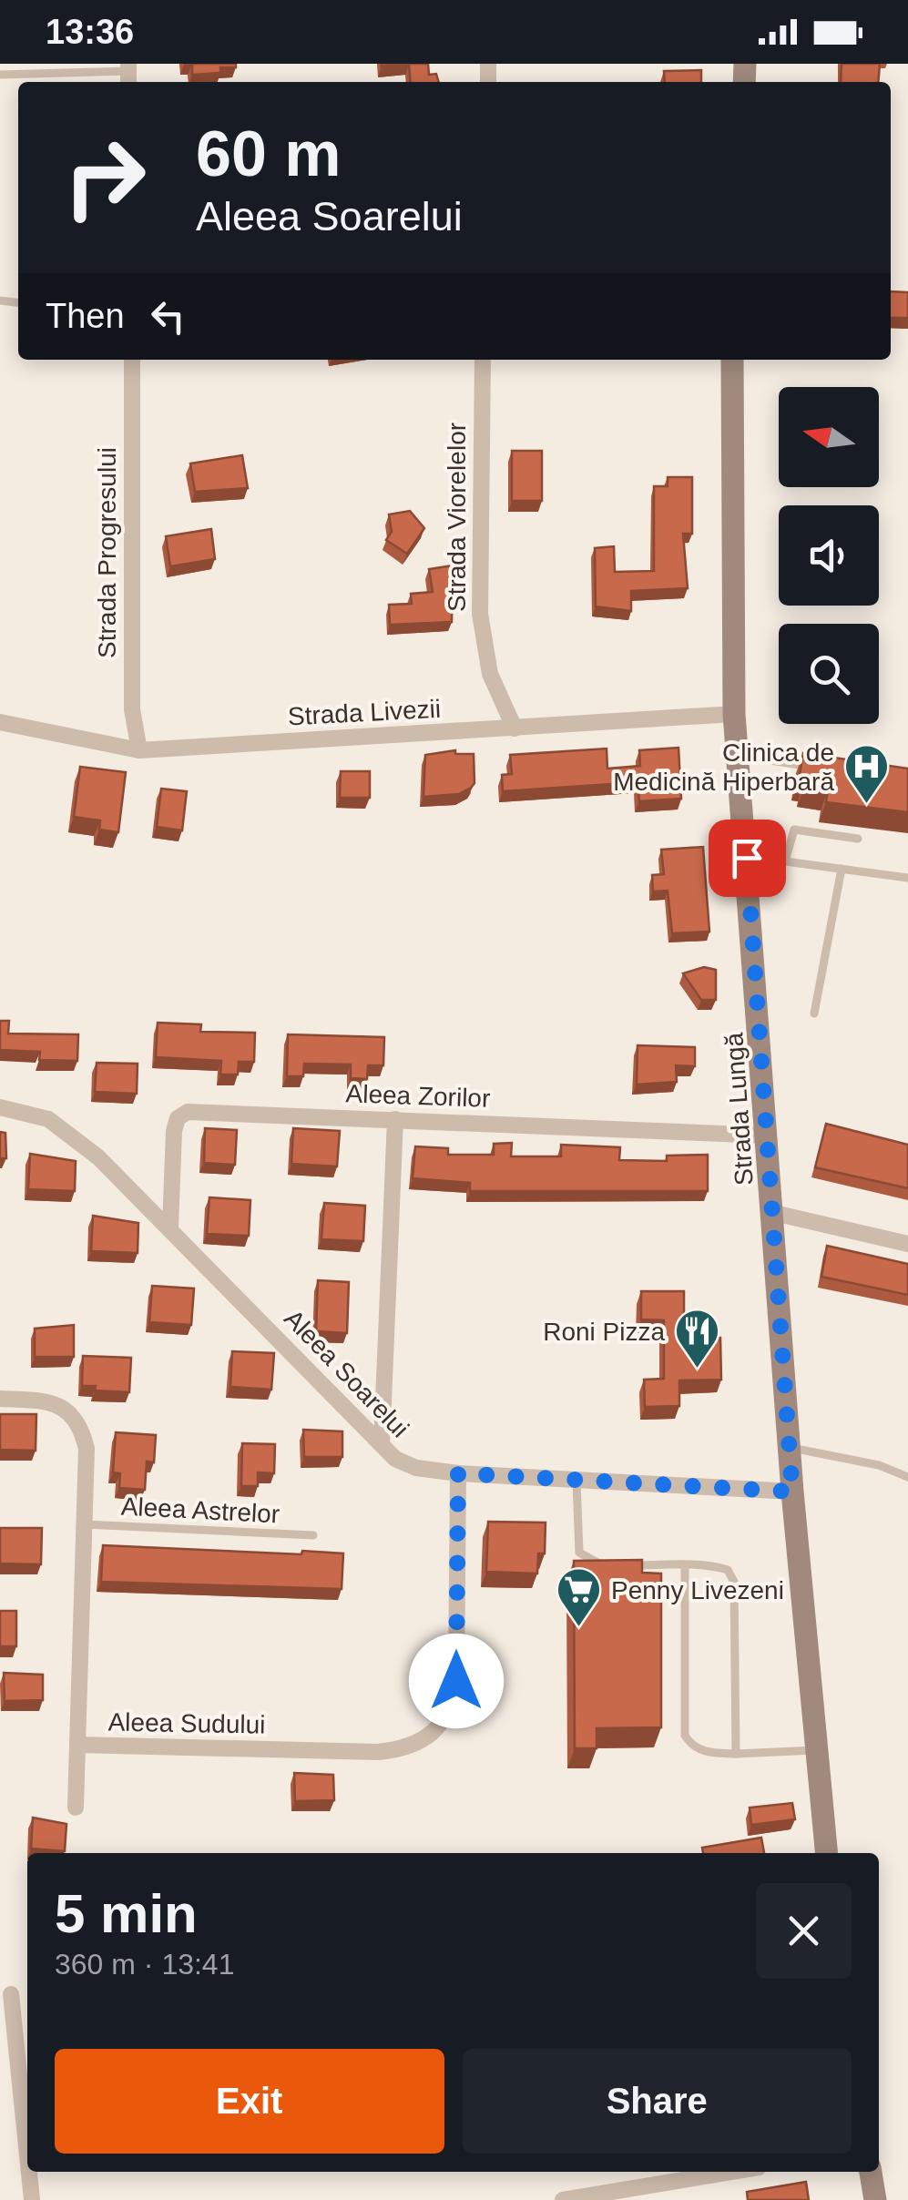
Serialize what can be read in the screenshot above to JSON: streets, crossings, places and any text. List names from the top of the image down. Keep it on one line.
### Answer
{"streets":{"main road":["Strada Lungă"],"street":["Strada Viorelelor","Strada Progresului","Strada Livezii","Aleea Zorilor","Aleea Soarelui","Aleea Sudului"],"lane":["Aleea Astrelor"]},"crossings":[["Strada Viorelelor","Strada Livezii"],["Strada Progresului","Strada Livezii"],["Strada Livezii","Strada Lungă"],["Aleea Zorilor","Strada Lungă"],["Aleea Zorilor","Aleea Soarelui"],["Strada Lungă","Aleea Soarelui"],["Aleea Soarelui","Aleea Sudului"],["Aleea Astrelor","Aleea Sudului"]],"places":{"hospital":["Clinica de Medicină Hiperbară"],"restaurant":["Roni Pizza"],"supermarket":["Penny Livezeni"]},"north":"left","page":{"status":"13:36","turn":["60 m","Aleea Soarelui"],"then":"Then","heading":["5 min","360 m · 13:41"],"buttons":["Exit","Share"]}}
